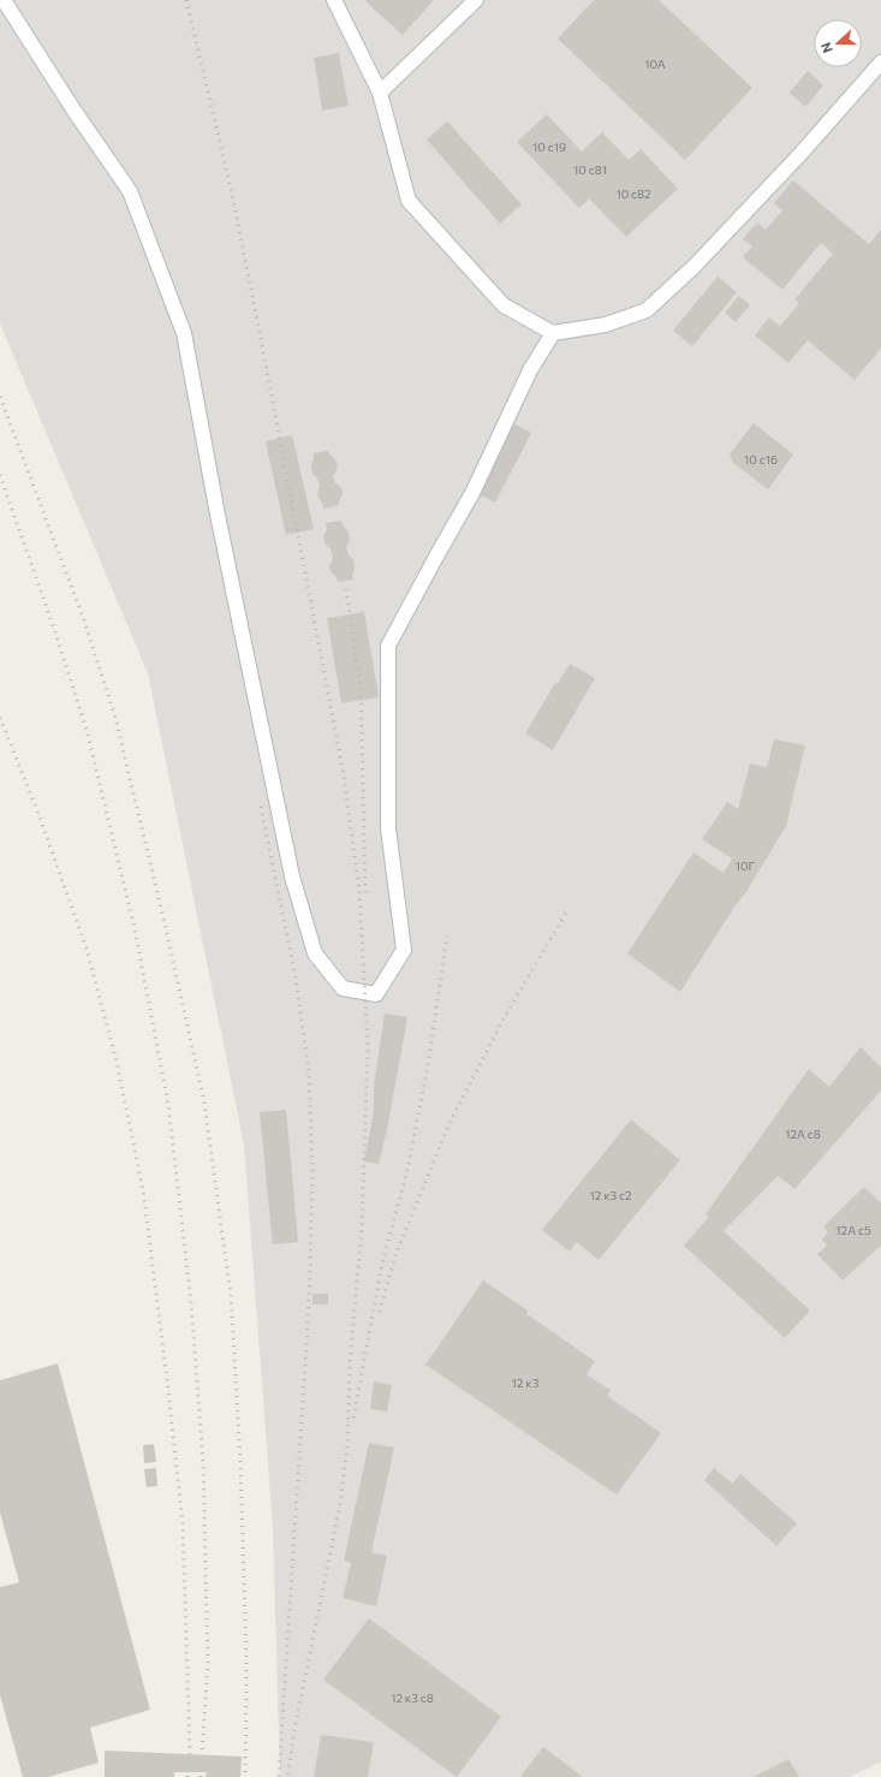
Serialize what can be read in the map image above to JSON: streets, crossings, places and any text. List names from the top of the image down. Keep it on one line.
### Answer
{"house_numbers":["10А","10 с19","10 с81","10 с82","10 с16","10Г","12А с8","12 к3 с2","12А с5","12 к3","12 к3 с8"],"north":"left"}
